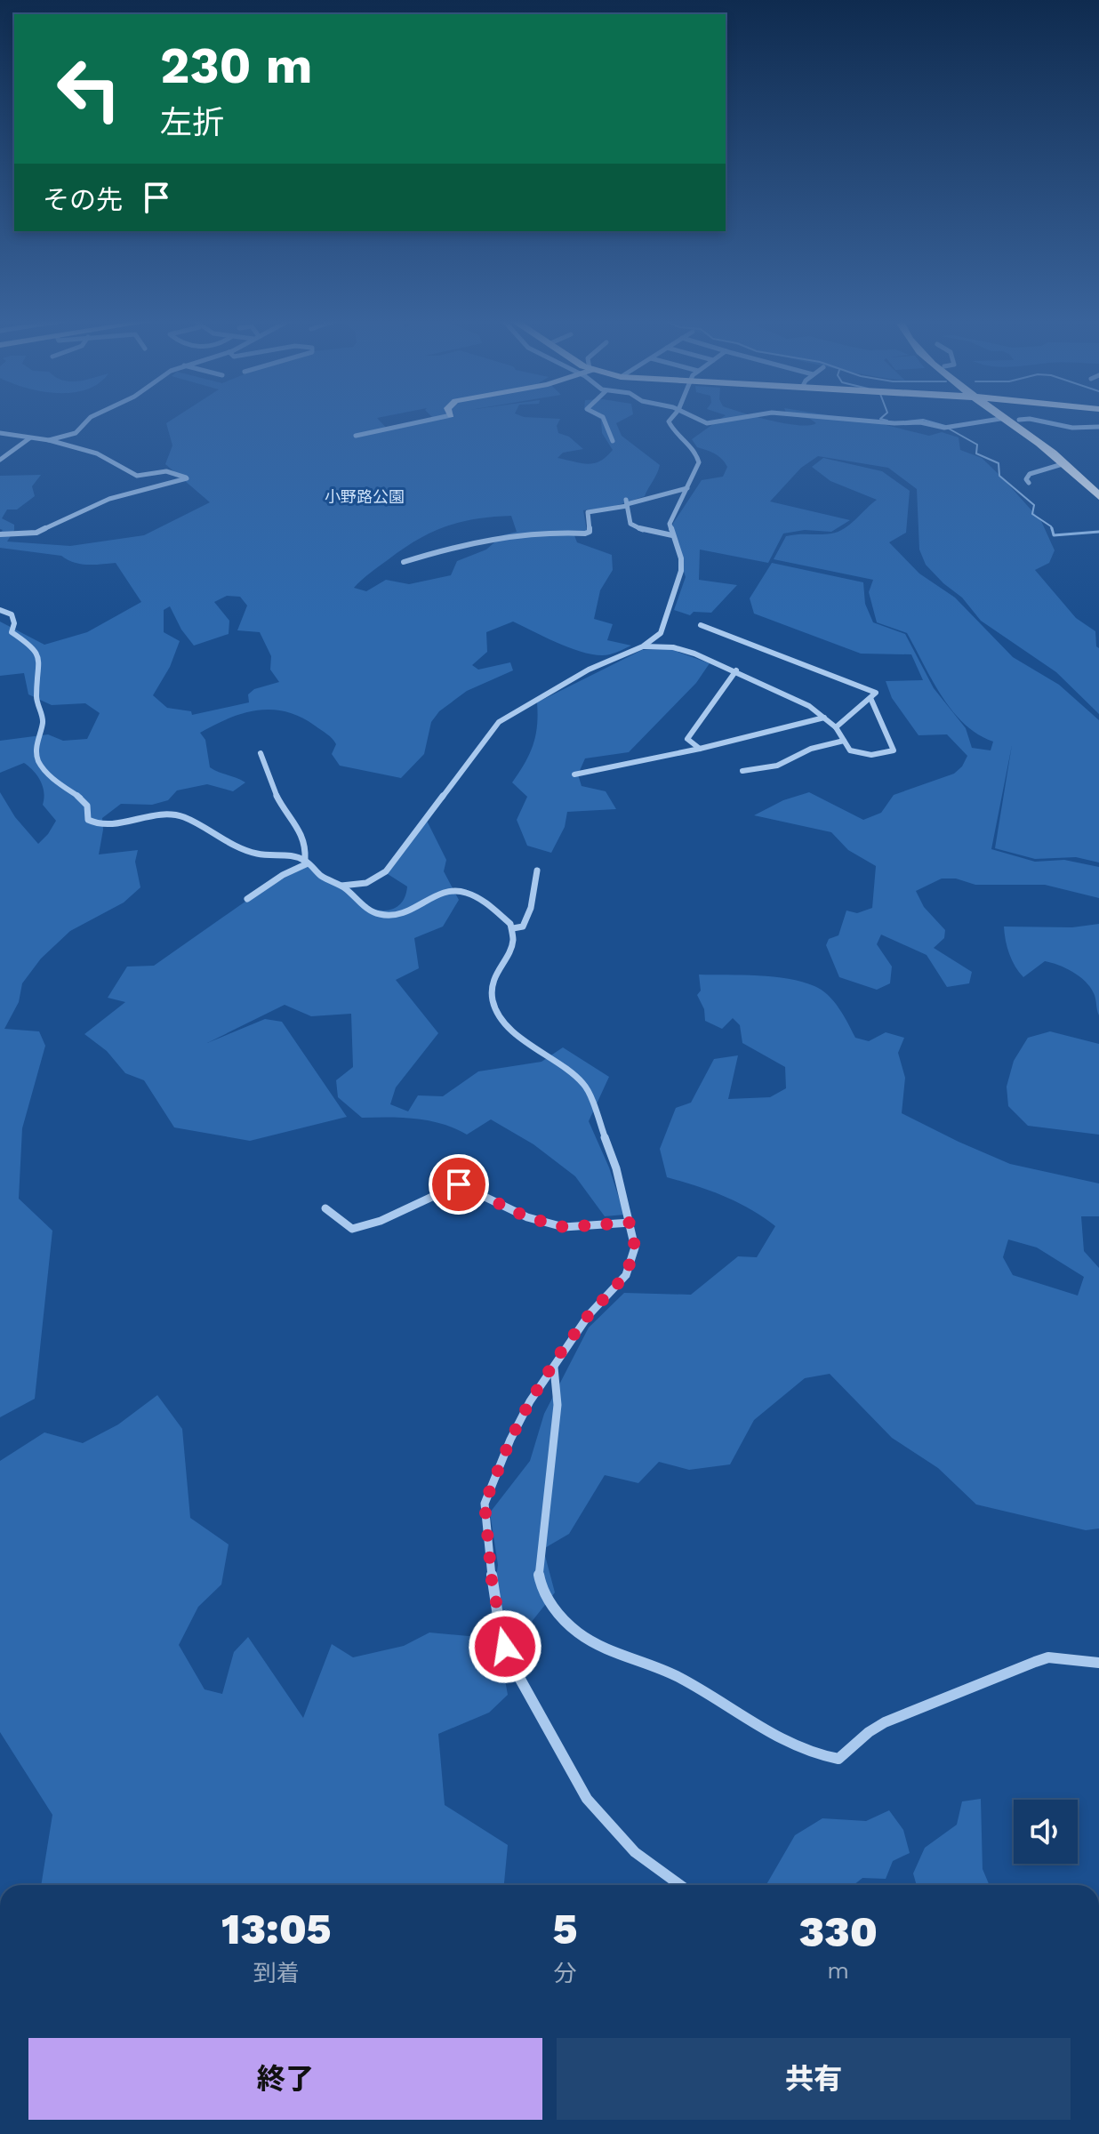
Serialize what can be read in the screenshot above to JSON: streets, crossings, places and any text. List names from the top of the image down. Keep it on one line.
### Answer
{"parks":["小野路公園"],"page":{"turn":["230 m","左折"],"then":"その先","eta":["13:05","到着","5","分","330","m"],"buttons":["終了","共有"]}}
